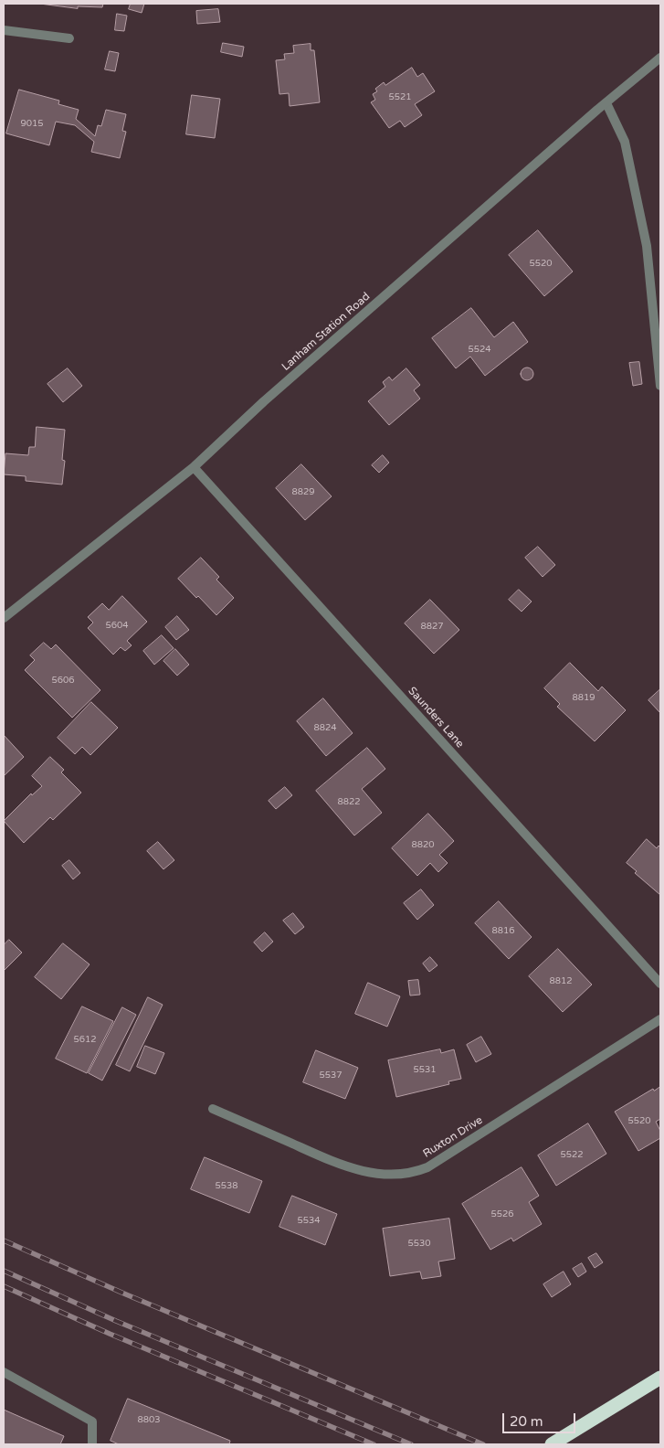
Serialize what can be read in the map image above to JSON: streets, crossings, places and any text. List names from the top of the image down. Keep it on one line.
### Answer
{"streets":{"street":["Lanham Station Road","Saunders Lane","Ruxton Drive"]},"crossings":[["Lanham Station Road","Saunders Lane"]],"house_numbers":["5521","9015","5520","5524","8829","5604","8827","5606","8819","8824","8822","8820","8816","8812","5612","5531","5537","5520","5522","5538","5526","5534","5530","8803"],"scale_bar":"20 m"}
